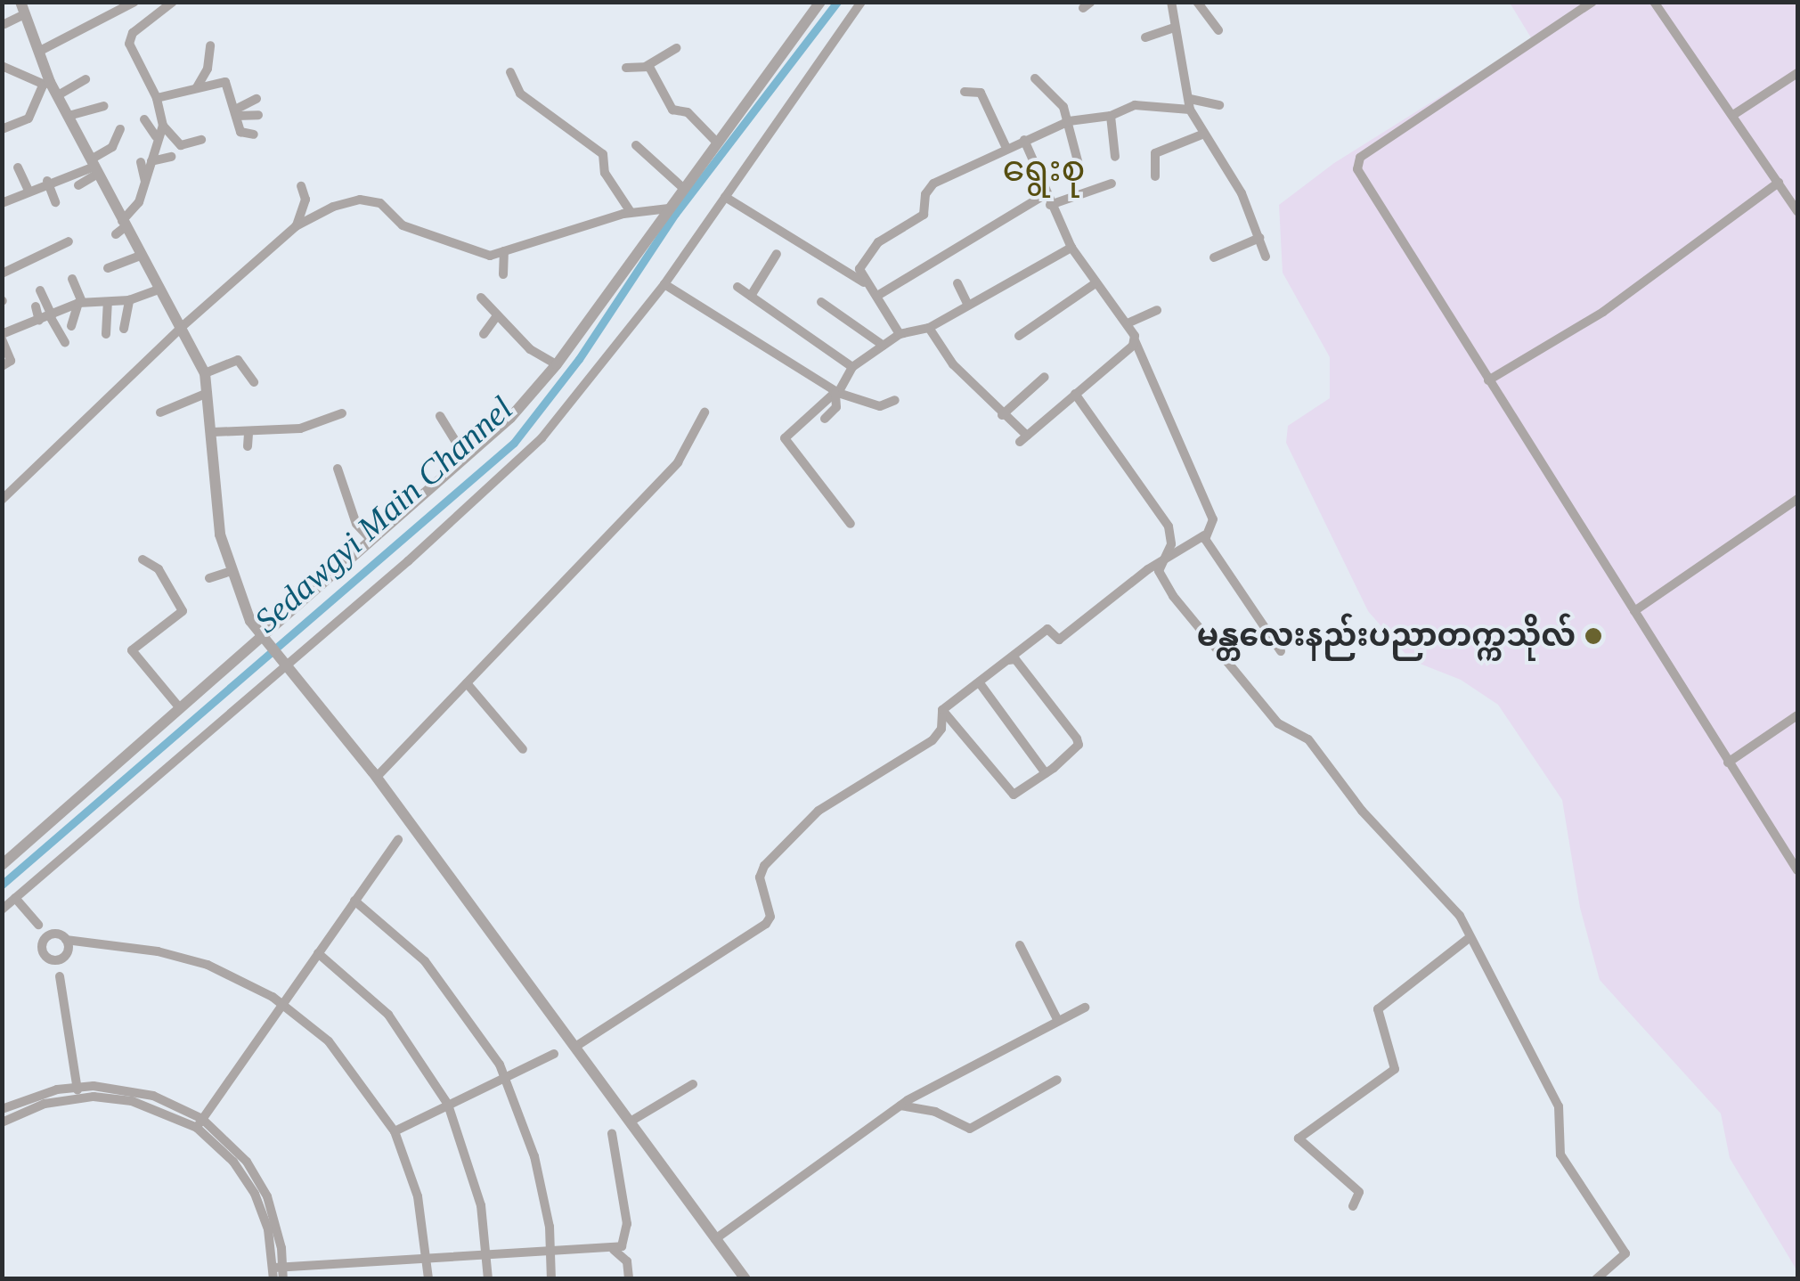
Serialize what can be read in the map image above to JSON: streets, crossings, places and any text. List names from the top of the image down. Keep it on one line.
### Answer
{"districts":["ရွေးစု"],"water":["Sedawgyi Main Channel"],"places":["မန္တလေးနည်းပညာတက္ကသိုလ်"]}
